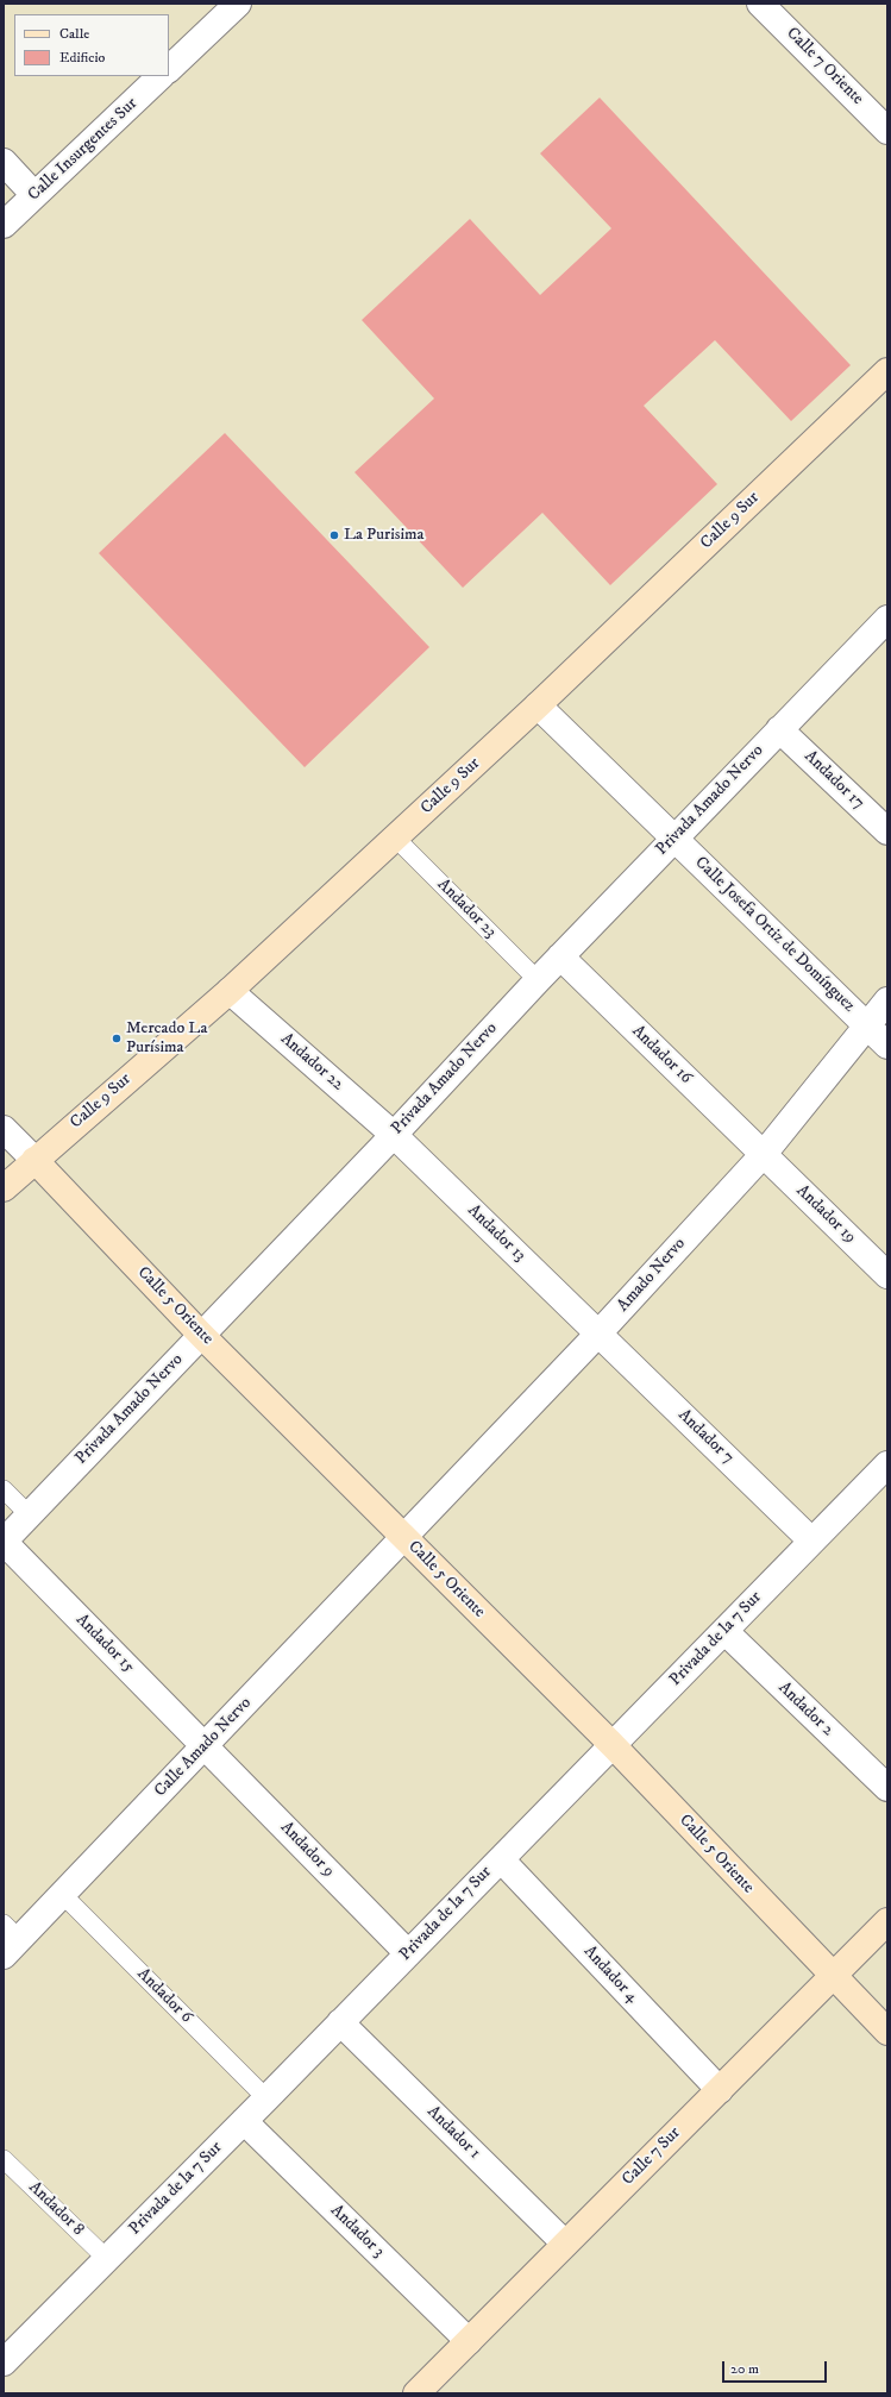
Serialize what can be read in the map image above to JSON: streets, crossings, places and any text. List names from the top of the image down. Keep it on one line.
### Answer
{"streets":{"main road":["Calle 9 Sur","Calle 5 Oriente","Calle 7 Sur"],"street":["Calle 7 Oriente","Calle Insurgentes Sur","Andador 17","Privada Amado Nervo","Calle Josefa Ortiz de Domínguez","Andador 16","Andador 22","Andador 19","Andador 13","Amado Nervo","Andador 7","Privada de la 7 Sur","Andador 15","Andador 2","Calle Amado Nervo","Andador 9","Andador 4","Andador 1","Andador 3"],"lane":["Andador 23","Andador 6","Andador 8"]},"crossings":[["Calle 9 Sur","Andador 23"],["Calle 9 Sur","Calle Josefa Ortiz de Domínguez"],["Calle 9 Sur","Andador 22"],["Calle 9 Sur","Calle 5 Oriente"],["Andador 17","Privada Amado Nervo"],["Privada Amado Nervo","Andador 23"],["Privada Amado Nervo","Calle Josefa Ortiz de Domínguez"],["Privada Amado Nervo","Andador 16"],["Privada Amado Nervo","Andador 22"],["Privada Amado Nervo","Andador 13"],["Privada Amado Nervo","Calle 5 Oriente"],["Privada Amado Nervo","Andador 15"],["Calle Josefa Ortiz de Domínguez","Amado Nervo"],["Andador 16","Andador 19"],["Andador 16","Amado Nervo"],["Andador 22","Andador 13"],["Andador 19","Amado Nervo"],["Andador 13","Amado Nervo"],["Andador 13","Andador 7"],["Amado Nervo","Calle 5 Oriente"],["Amado Nervo","Andador 7"],["Amado Nervo","Calle Amado Nervo"],["Calle 5 Oriente","Privada de la 7 Sur"],["Calle 5 Oriente","Calle Amado Nervo"],["Calle 5 Oriente","Calle 7 Sur"],["Andador 7","Privada de la 7 Sur"],["Privada de la 7 Sur","Andador 2"],["Privada de la 7 Sur","Andador 9"],["Privada de la 7 Sur","Andador 4"],["Privada de la 7 Sur","Andador 6"],["Privada de la 7 Sur","Andador 1"],["Privada de la 7 Sur","Andador 8"],["Privada de la 7 Sur","Andador 3"],["Andador 15","Calle Amado Nervo"],["Andador 15","Andador 9"],["Calle Amado Nervo","Andador 9"],["Calle Amado Nervo","Andador 6"],["Andador 4","Calle 7 Sur"],["Andador 1","Calle 7 Sur"],["Calle 7 Sur","Andador 3"]],"places":["La Purisima","Mercado La Purísima"],"legend":["Calle","Edificio"],"scale_bar":"20 m"}
